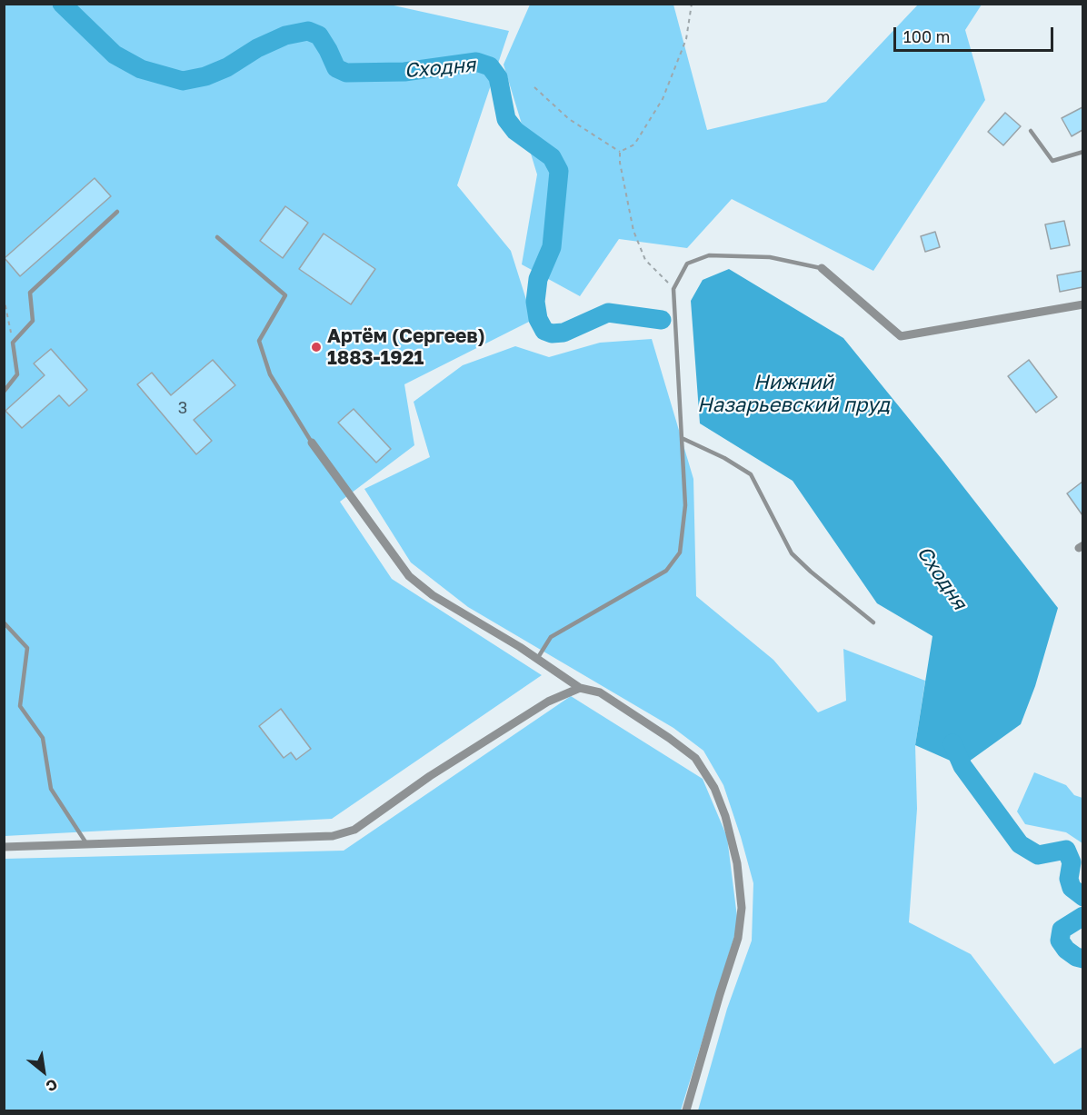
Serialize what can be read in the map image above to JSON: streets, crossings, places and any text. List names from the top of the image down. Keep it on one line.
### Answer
{"water":["Сходня","Нижний Назарьевский пруд"],"places":["Артём (Сергеев) 1883-1921"],"house_numbers":["3"],"scale_bar":"100 m","north":"bottom right"}
